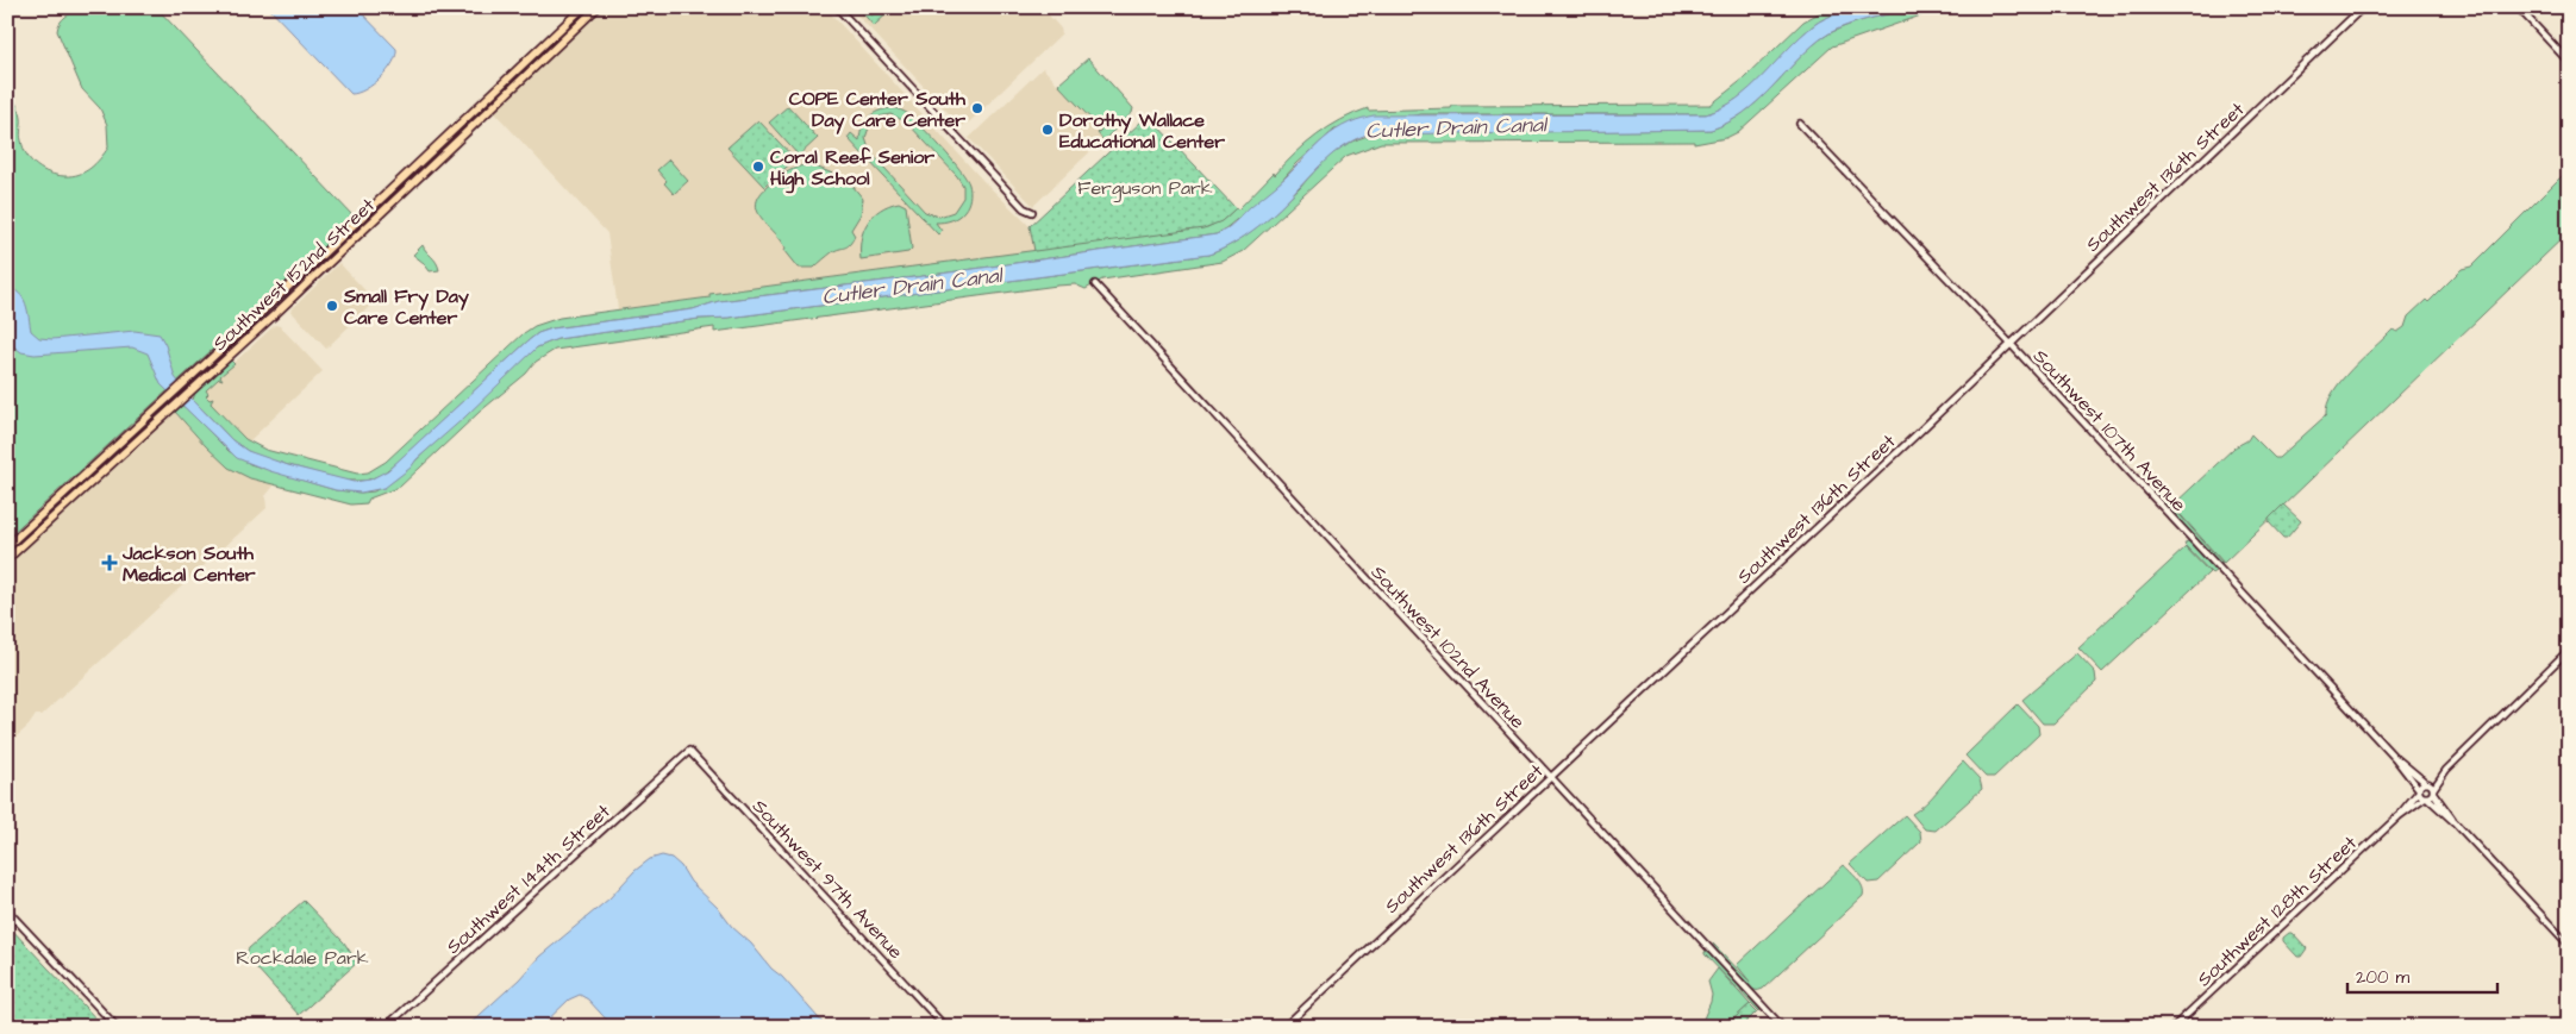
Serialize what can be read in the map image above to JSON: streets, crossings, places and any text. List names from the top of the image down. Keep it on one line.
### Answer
{"streets":{"main road":["Southwest 152nd Street"],"street":["Southwest 136th Street","Southwest 107th Avenue","Southwest 102nd Avenue","Southwest 144th Street","Southwest 97th Avenue","Southwest 128th Street"]},"crossings":[["Southwest 136th Street","Southwest 107th Avenue"],["Southwest 136th Street","Southwest 102nd Avenue"],["Southwest 107th Avenue","Southwest 128th Street"],["Southwest 144th Street","Southwest 97th Avenue"]],"water":["Cutler Drain Canal"],"parks":["Ferguson Park","Rockdale Park"],"places":{"other":["COPE Center South Day Care Center","Dorothy Wallace Educational Center","Coral Reef Senior High School","Small Fry Day Care Center"],"health":["Jackson South Medical Center"]},"scale_bar":"200 m"}
